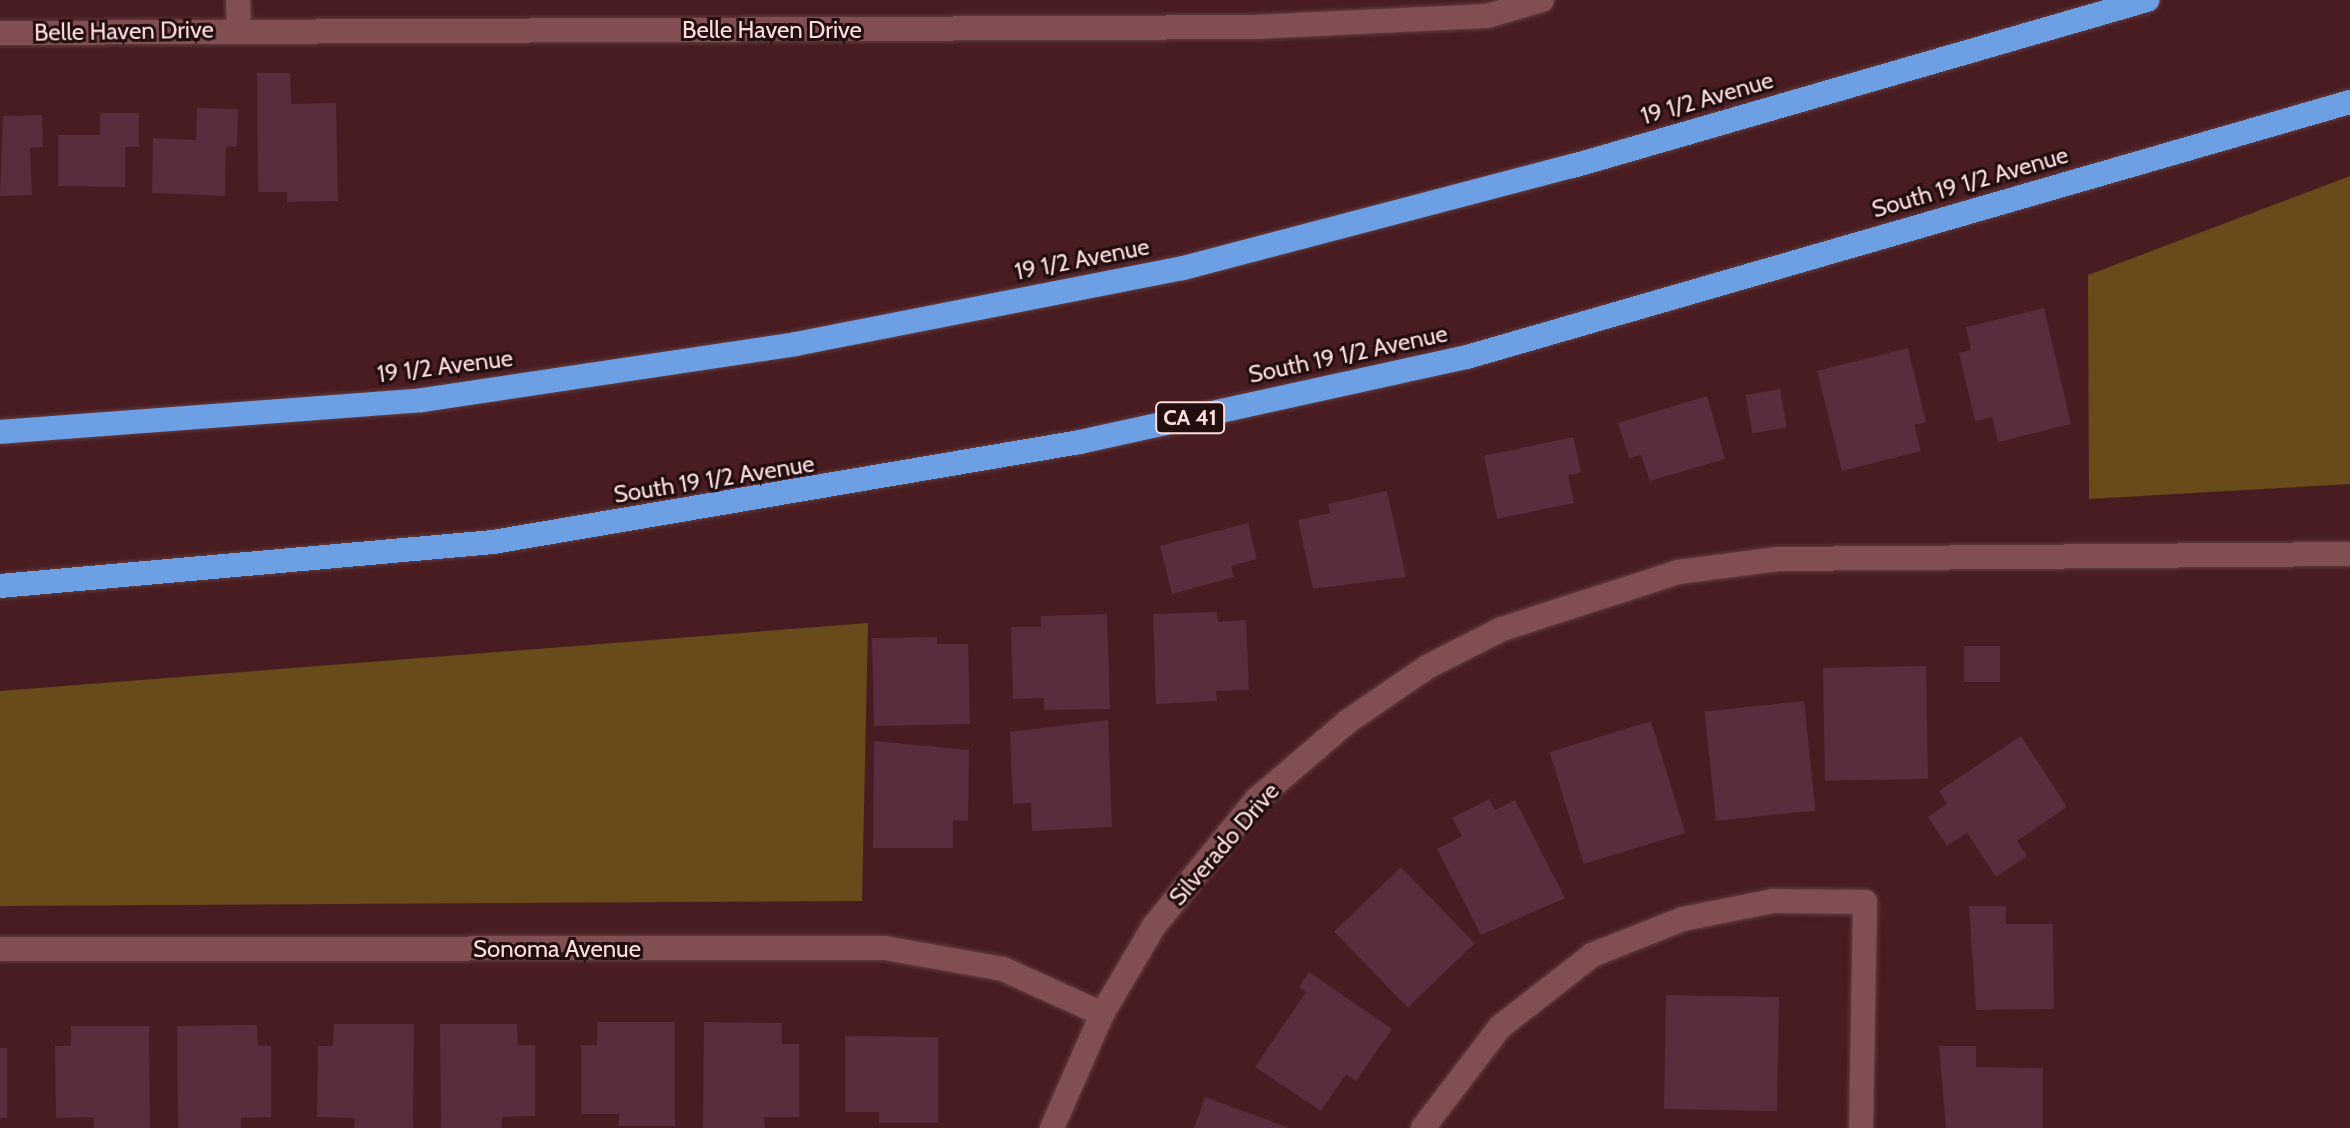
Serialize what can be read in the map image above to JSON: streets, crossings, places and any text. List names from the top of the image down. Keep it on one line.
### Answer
{"streets":{"highway":["19 1/2 Avenue","South 19 1/2 Avenue","CA 41"],"street":["Belle Haven Drive","Silverado Drive","Sonoma Avenue"]},"crossings":[["Silverado Drive","Sonoma Avenue"]]}
